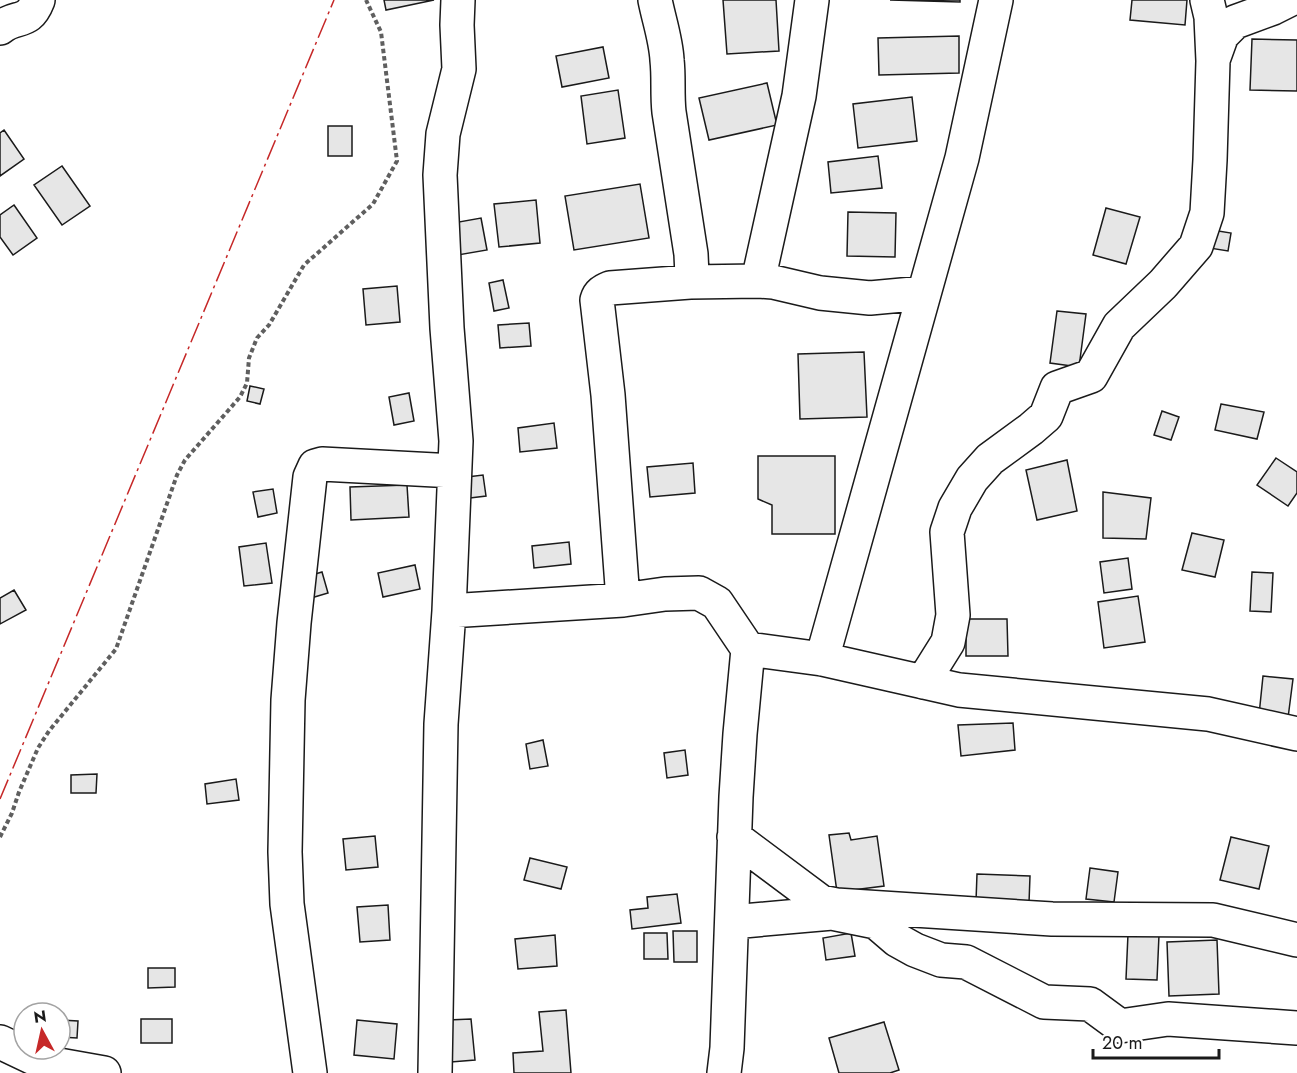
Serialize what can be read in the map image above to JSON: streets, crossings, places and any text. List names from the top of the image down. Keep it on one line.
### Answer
{"scale_bar":"20 m","north":"top"}
